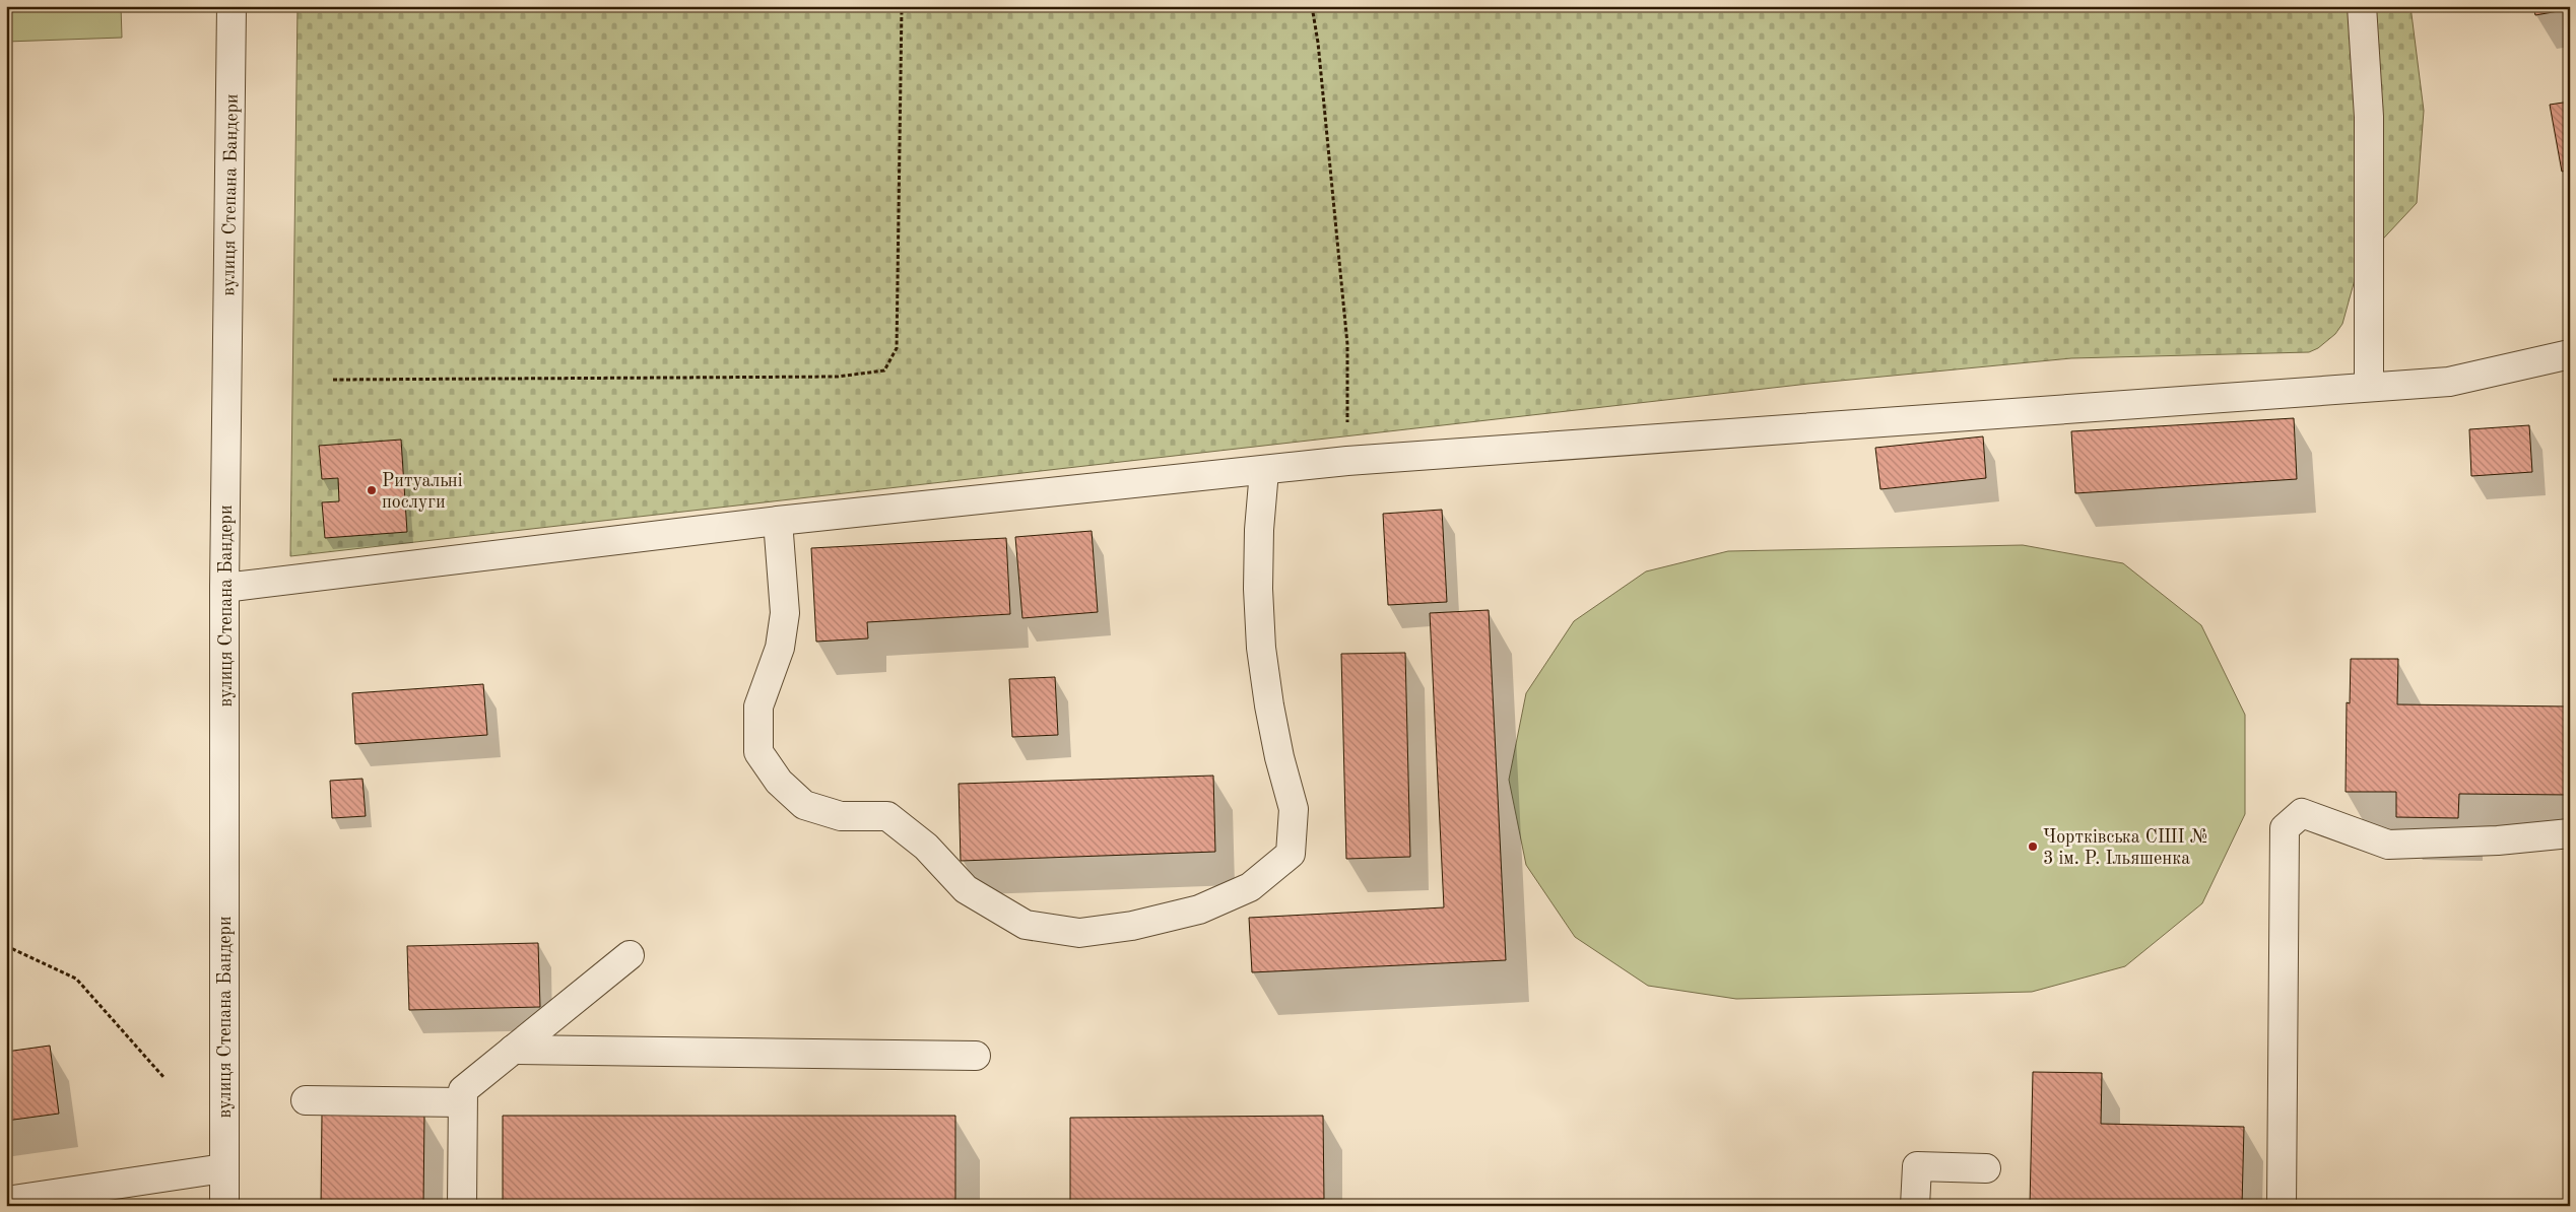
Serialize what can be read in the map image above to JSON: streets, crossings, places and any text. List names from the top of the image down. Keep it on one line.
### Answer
{"streets":{"street":["вулиця Степана Бандери"]},"places":["Ритуальні послуги","Чортківська СШІ № 3 ім. Р. Ільяшенка"]}
